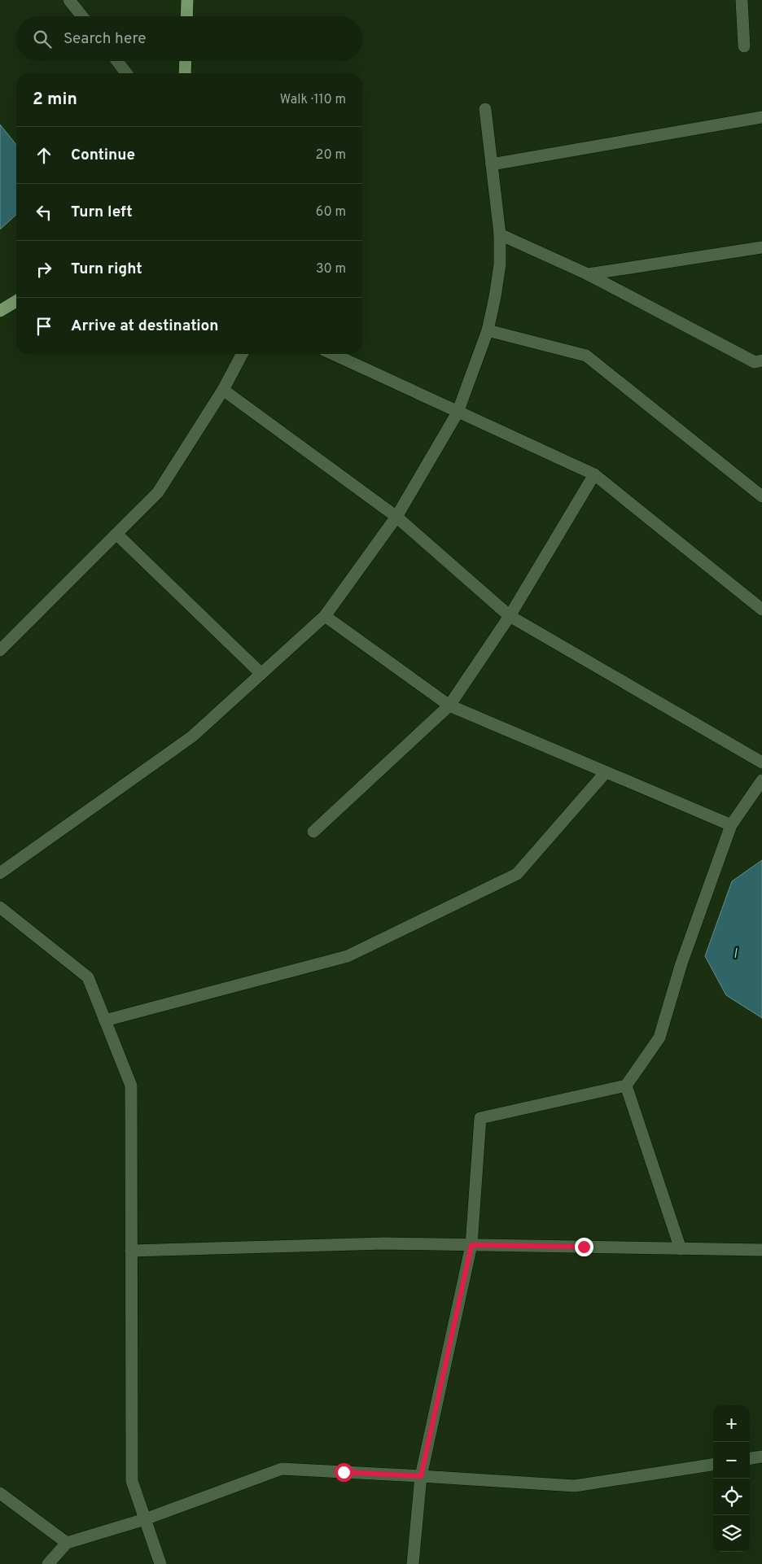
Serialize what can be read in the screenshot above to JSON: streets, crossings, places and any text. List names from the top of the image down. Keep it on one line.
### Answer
{"water":["l"],"page":{"search":"Search here","heading":["2 min","Walk · 110 m"],"list":[["Continue","20 m"],["Turn left","60 m"],["Turn right","30 m"],"Arrive at destination"],"map_buttons":["+","−"]}}
